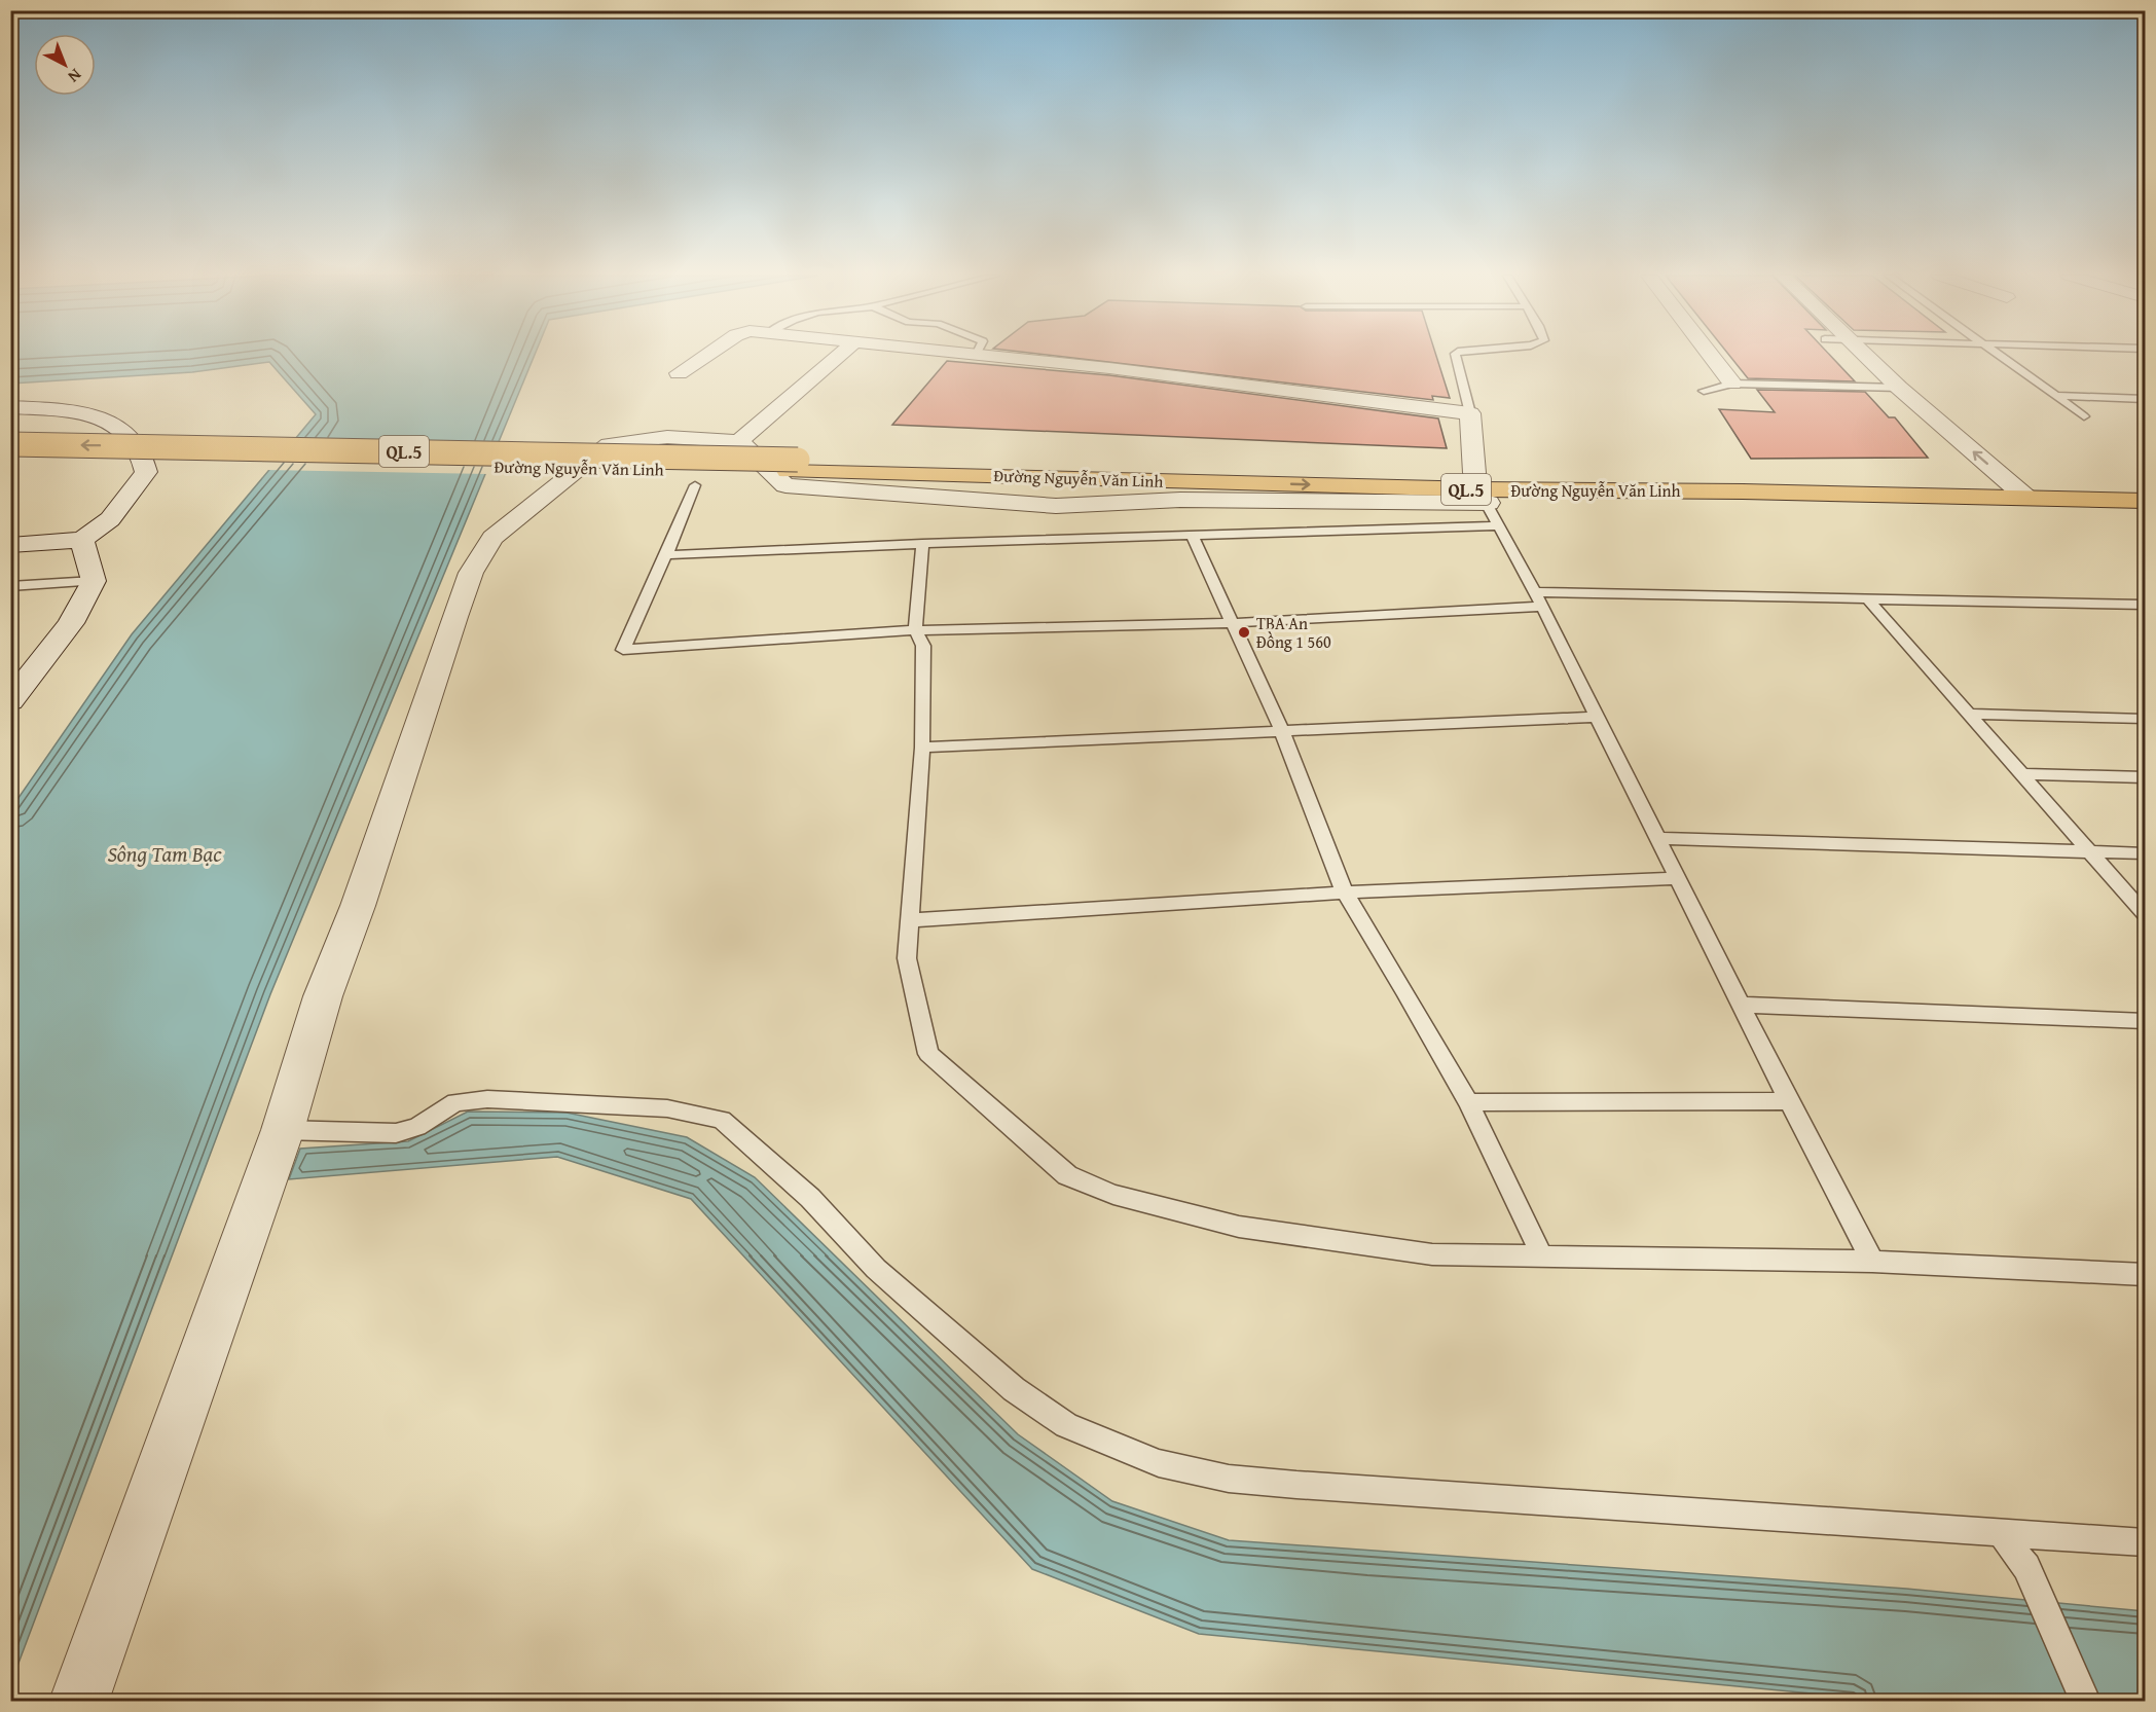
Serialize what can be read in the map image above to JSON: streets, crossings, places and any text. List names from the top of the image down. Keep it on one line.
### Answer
{"streets":{"highway":["QL.5","Đường Nguyễn Văn Linh"]},"water":["Sông Tam Bạc"],"places":["TBA An Đồng 1 560"],"north":"bottom right"}
